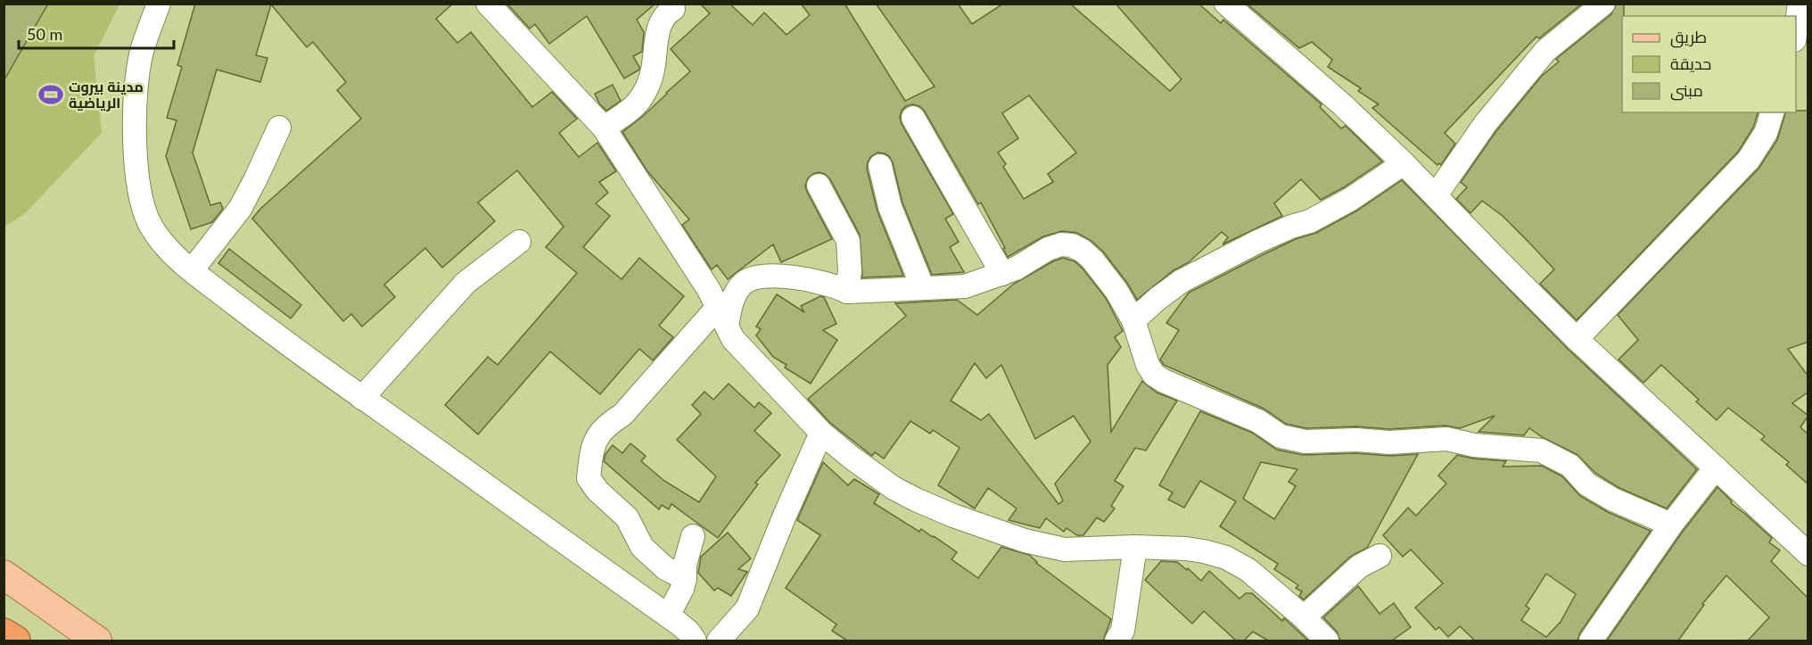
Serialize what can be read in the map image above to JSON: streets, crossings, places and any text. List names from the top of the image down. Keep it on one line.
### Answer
{"places":{"sports":["مدينة بيروت الرياضية"]},"legend":["طريق","حديقة","مبنى"],"scale_bar":"50 m"}
